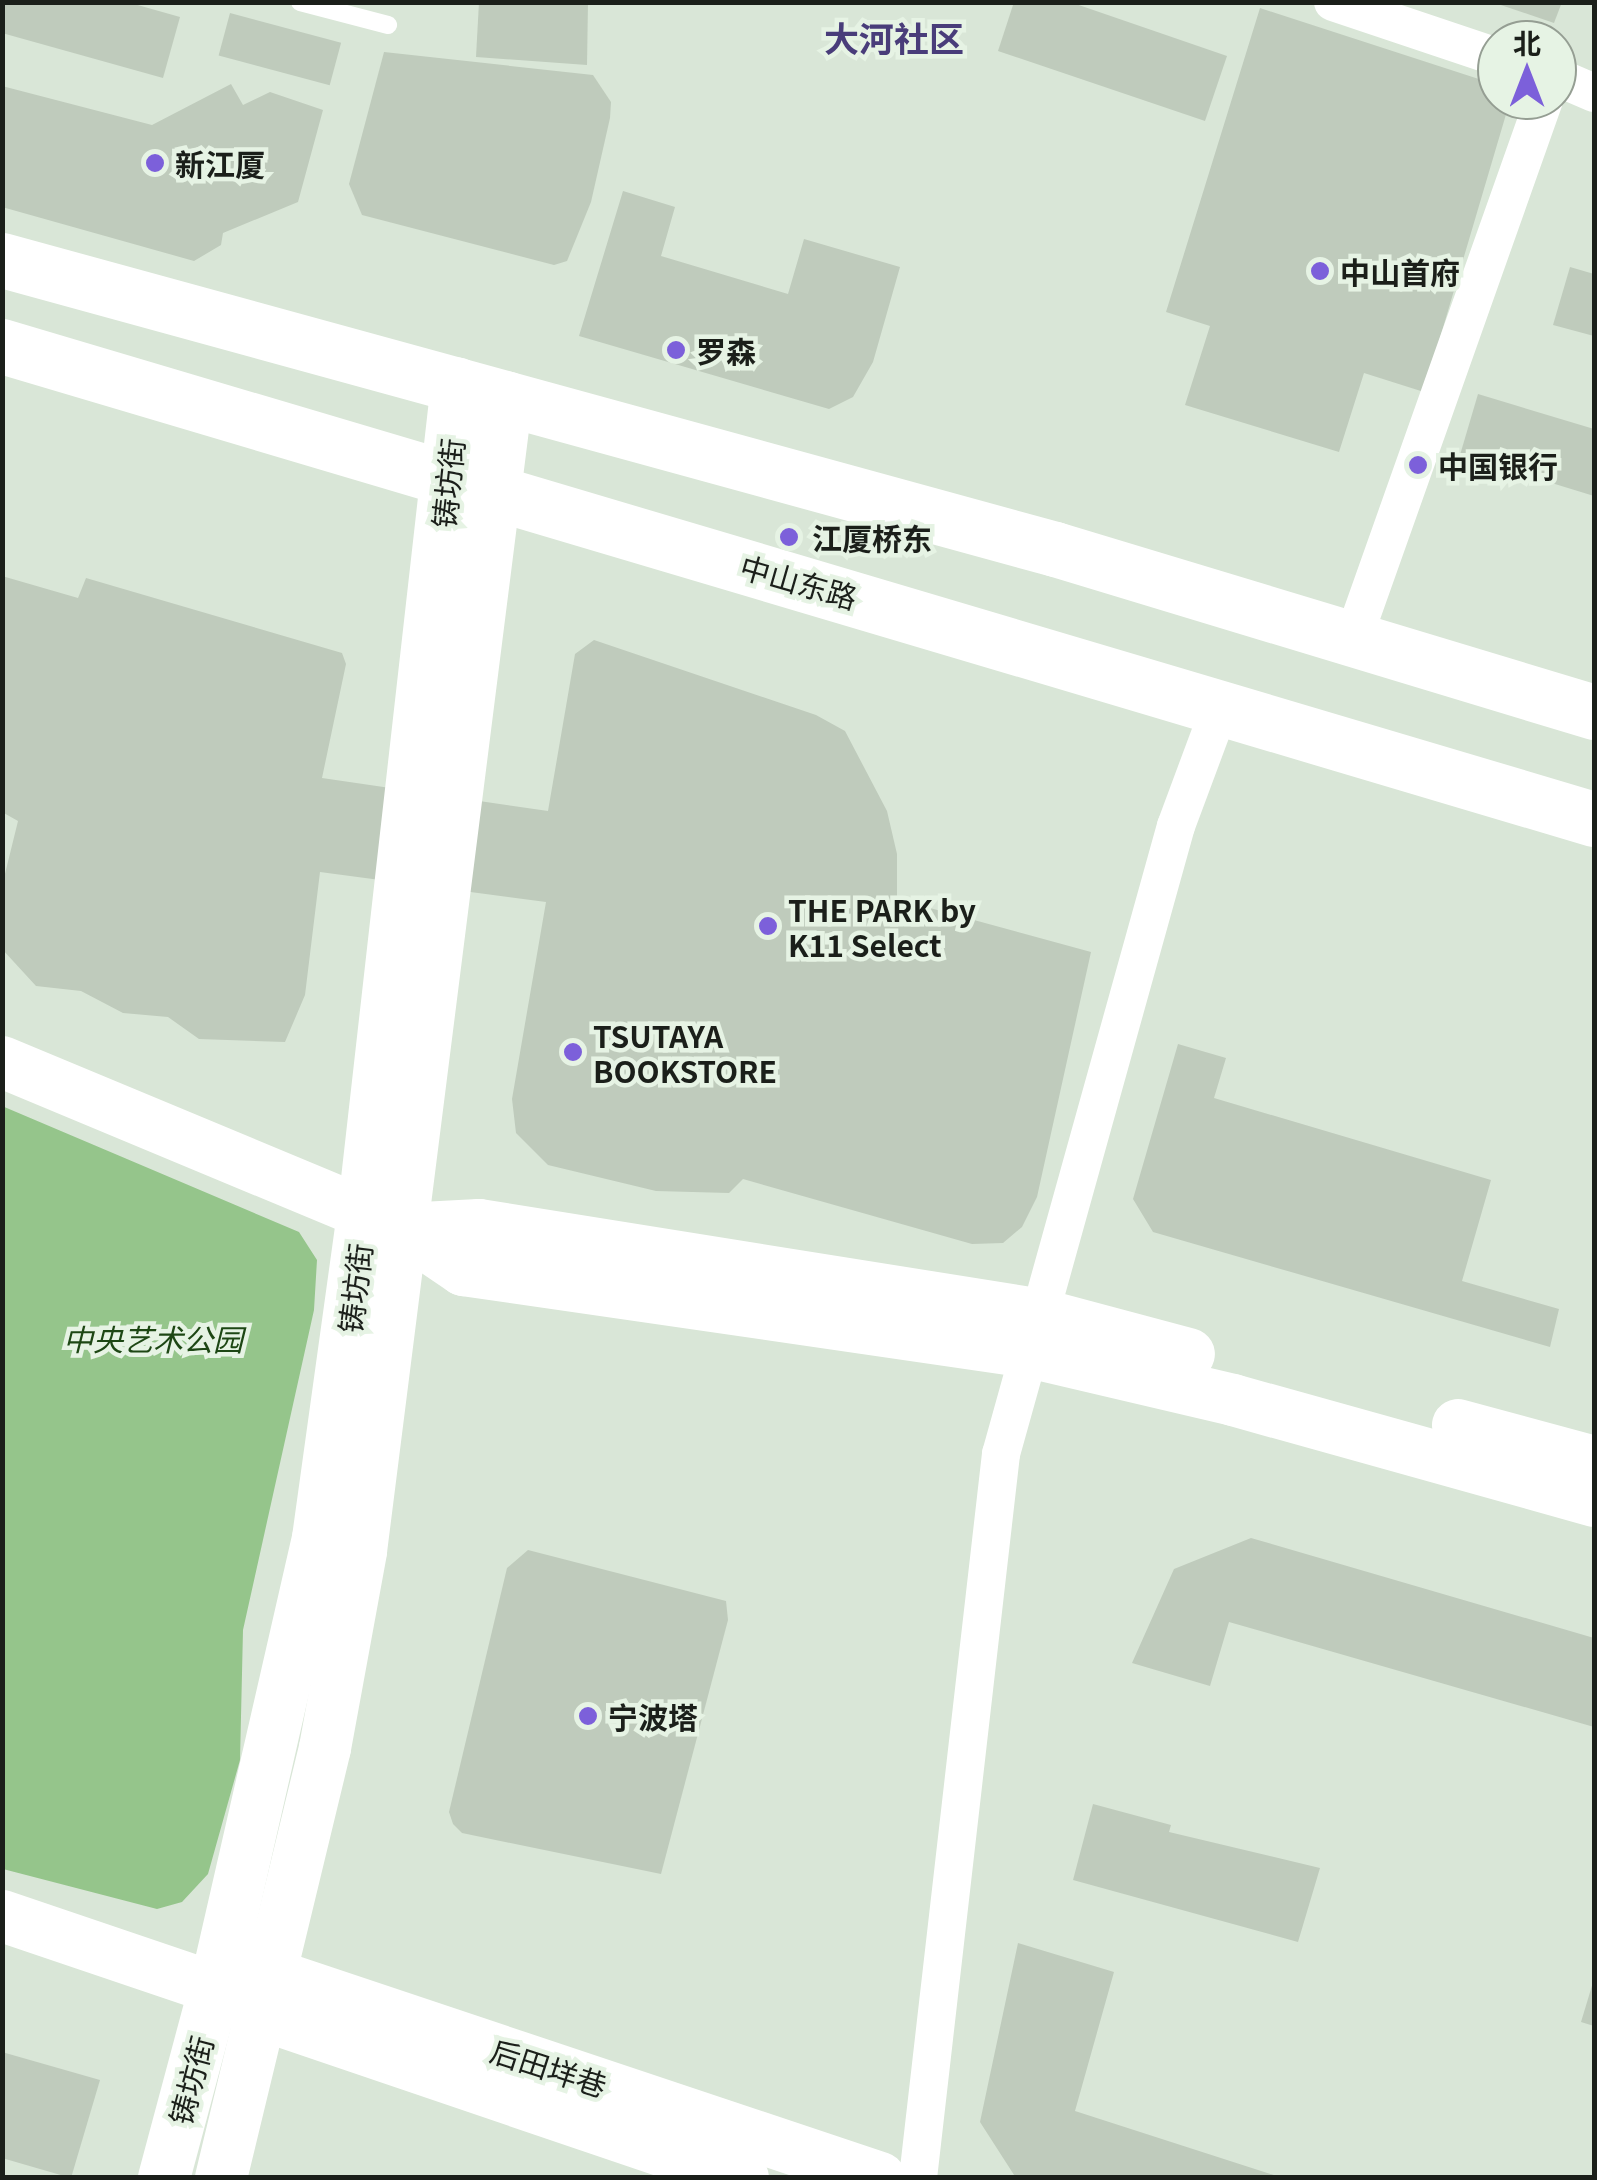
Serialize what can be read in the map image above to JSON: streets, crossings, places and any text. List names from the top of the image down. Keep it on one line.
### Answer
{"streets":{"main road":["中山东路"],"street":["铸坊街","后田垟巷"]},"crossings":[["铸坊街","中山东路"],["铸坊街","后田垟巷"]],"districts":["大河社区"],"parks":["中央艺术公园"],"places":["新江厦","中山首府","罗森","中国银行","江厦桥东","THE PARK by K11 Select","TSUTAYA BOOKSTORE","宁波塔"],"north":"top"}
